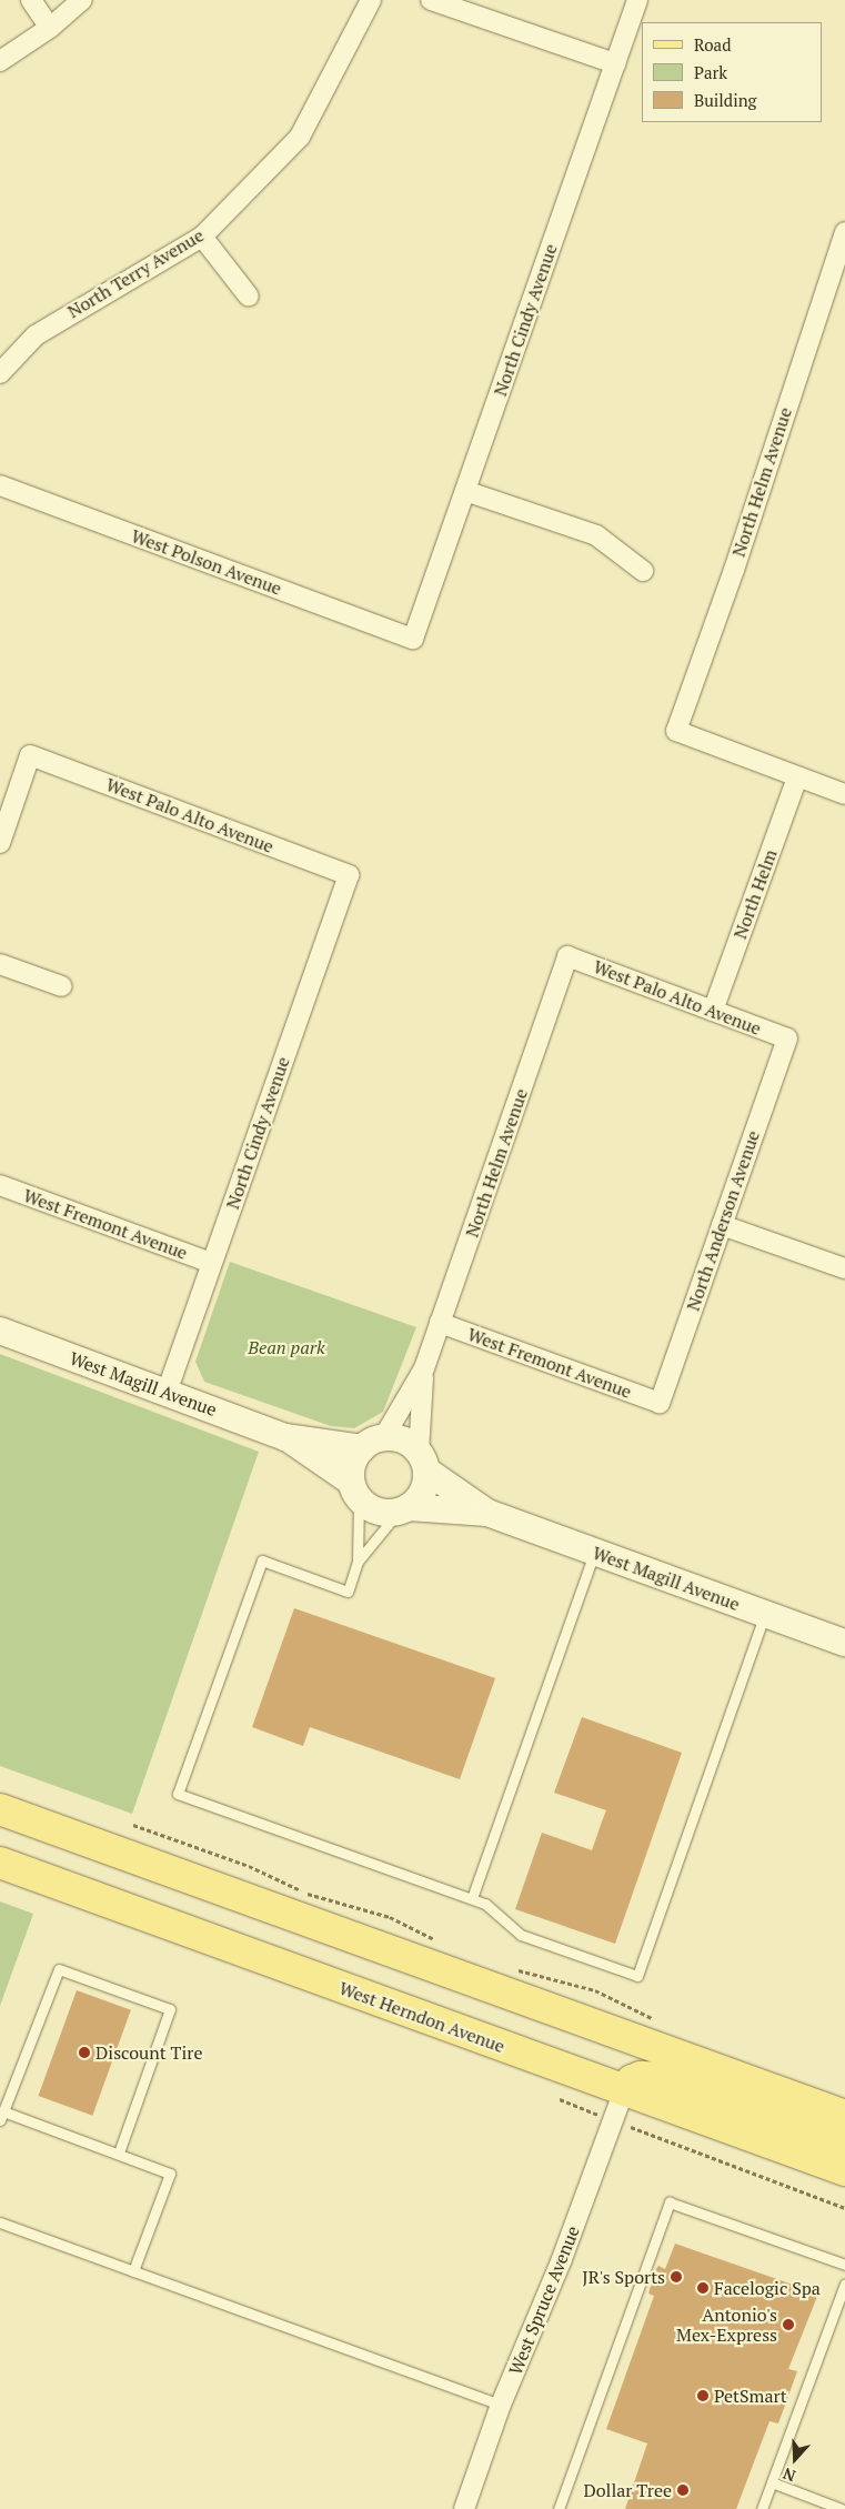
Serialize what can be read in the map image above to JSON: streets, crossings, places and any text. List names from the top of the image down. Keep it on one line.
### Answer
{"streets":{"main road":["West Herndon Avenue"],"street":["North Terry Avenue","North Cindy Avenue","North Helm Avenue","West Polson Avenue","West Palo Alto Avenue","North Helm","North Anderson Avenue","West Fremont Avenue","West Magill Avenue","West Spruce Avenue"]},"crossings":[["North Cindy Avenue","West Polson Avenue"],["North Cindy Avenue","West Palo Alto Avenue"],["North Cindy Avenue","West Fremont Avenue"],["North Cindy Avenue","West Magill Avenue"],["North Helm Avenue","West Palo Alto Avenue"],["North Helm Avenue","North Helm"],["North Helm Avenue","West Fremont Avenue"],["North Helm Avenue","West Magill Avenue"],["West Palo Alto Avenue","North Helm"],["West Palo Alto Avenue","North Anderson Avenue"],["North Anderson Avenue","West Fremont Avenue"],["West Herndon Avenue","West Spruce Avenue"]],"parks":["Bean park"],"places":["Discount Tire","JR's Sports","Facelogic Spa","Antonio's Mex-Express","PetSmart","Dollar Tree"],"legend":["Road","Park","Building"],"north":"bottom"}
